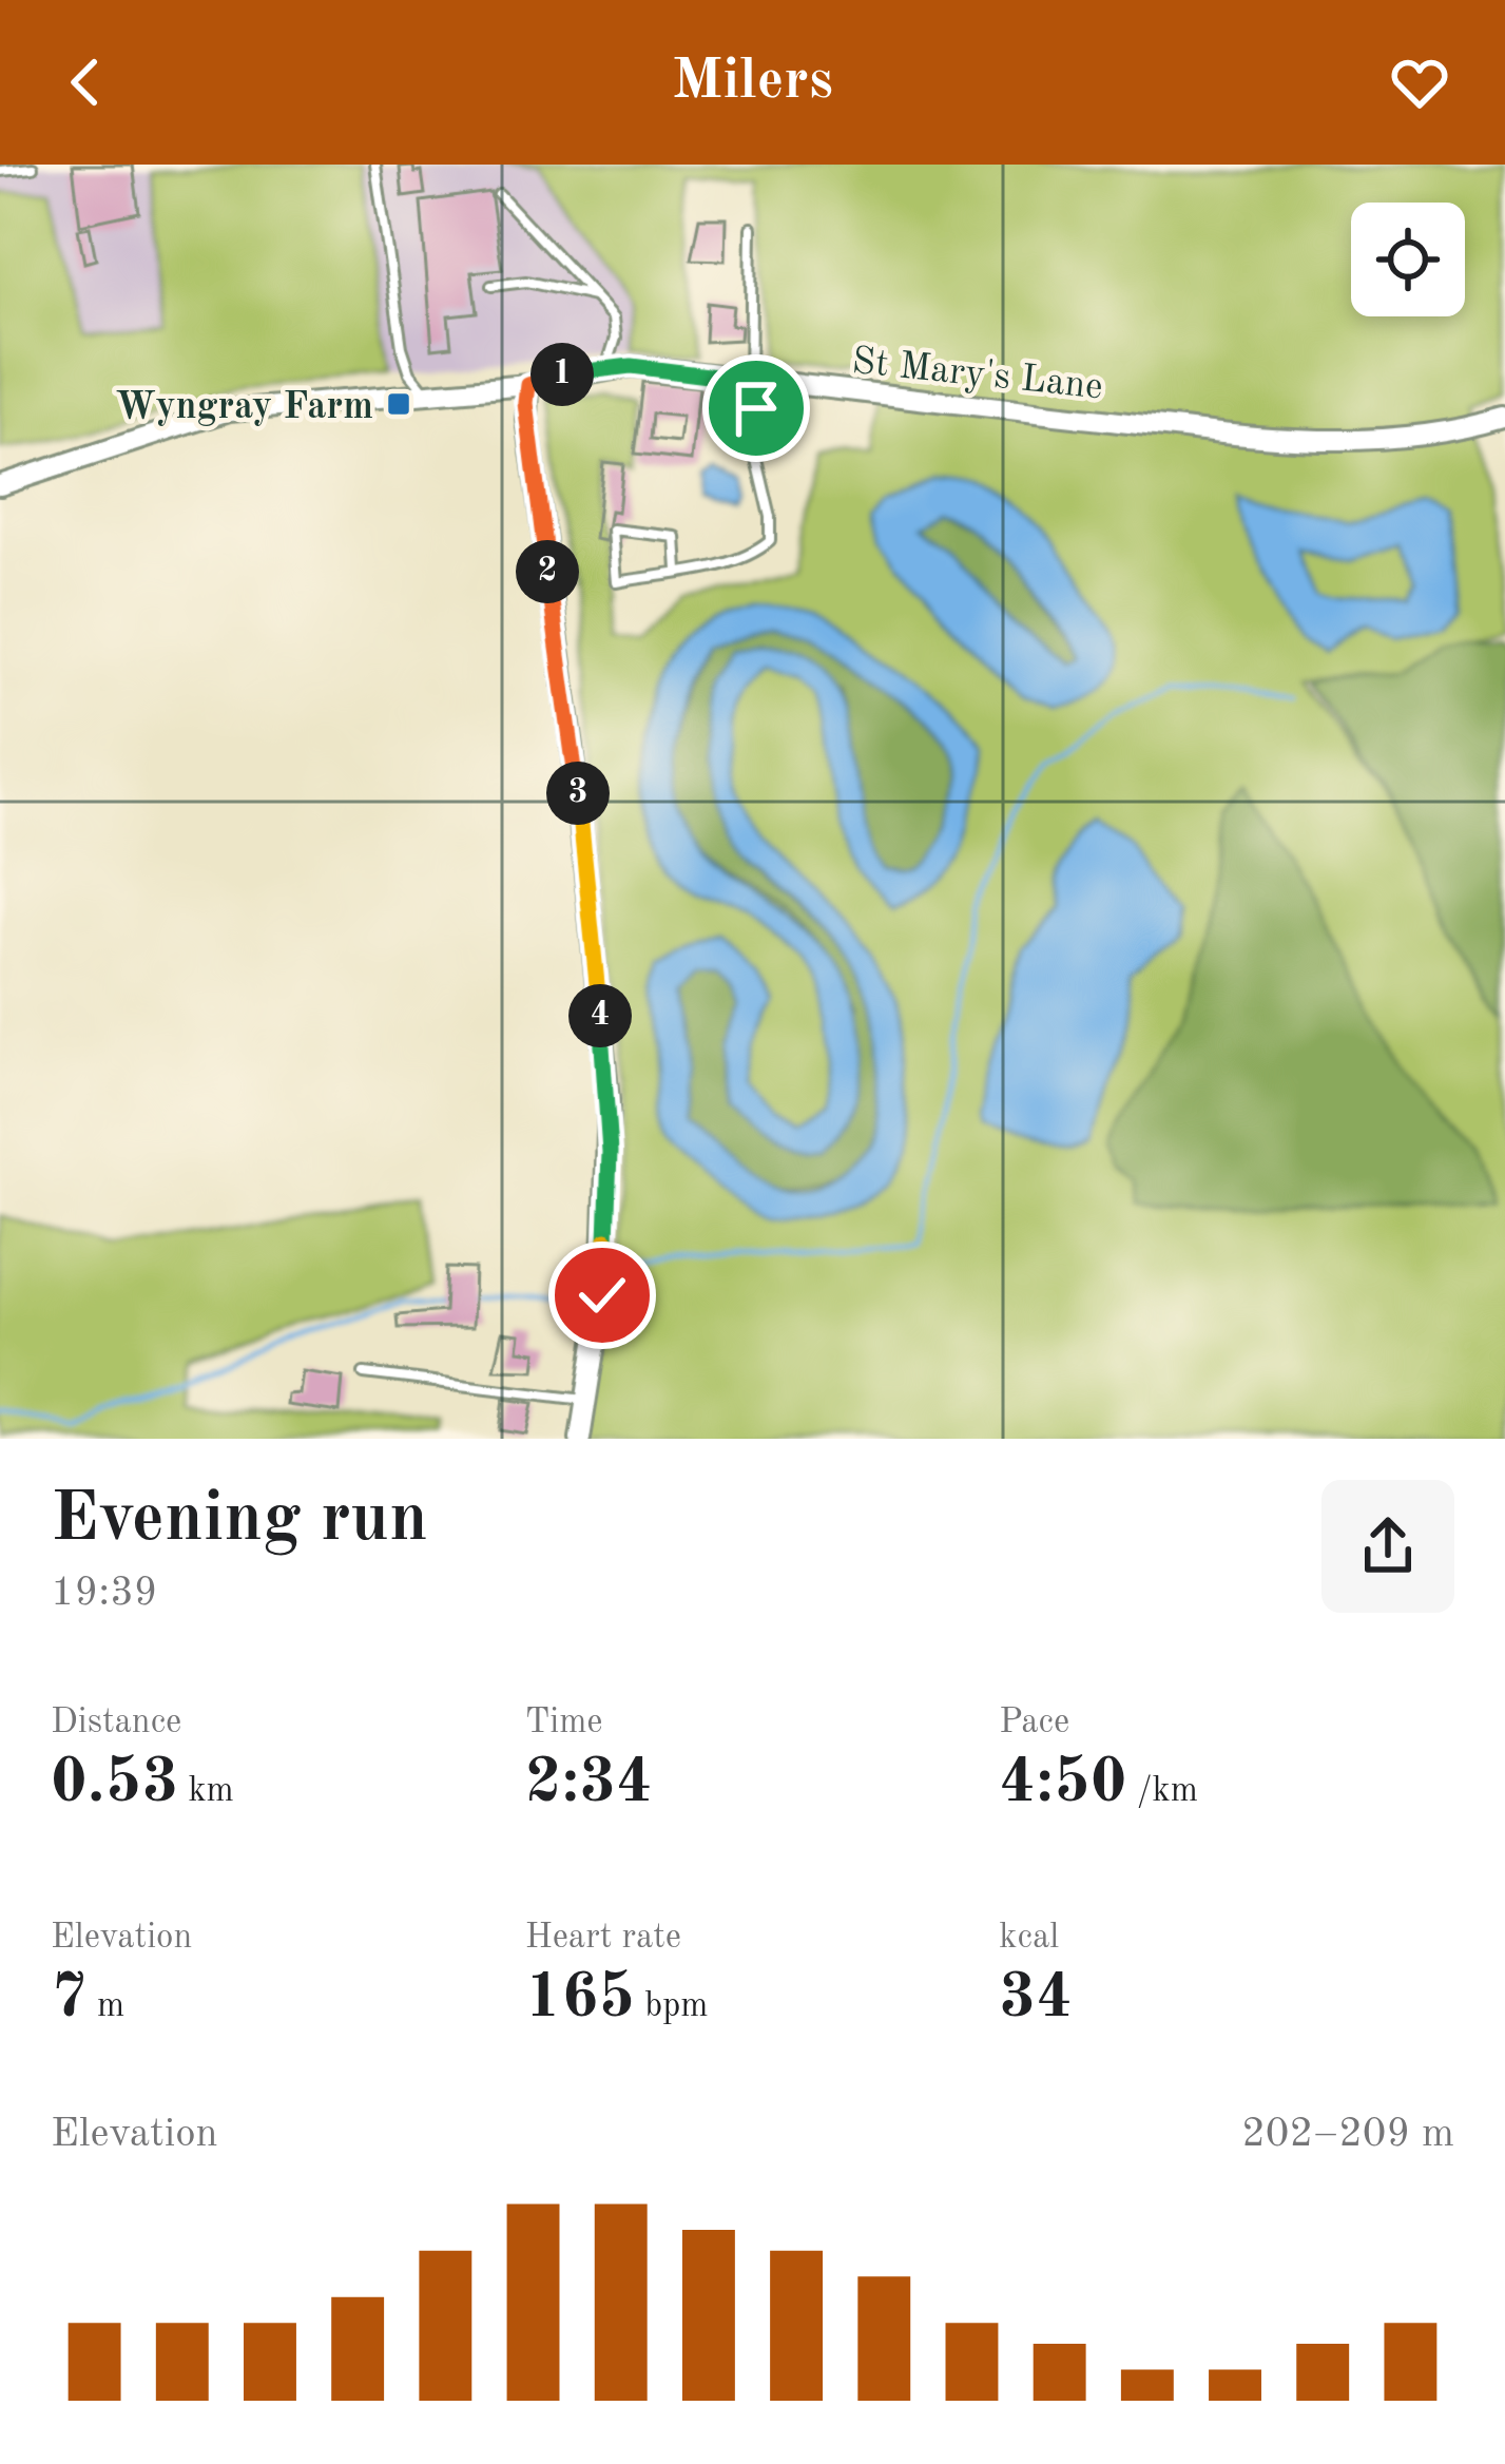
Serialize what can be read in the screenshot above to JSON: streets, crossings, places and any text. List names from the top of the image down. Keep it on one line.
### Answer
{"streets":{"main road":["St Mary's Lane"]},"places":{"transit":["Wyngray Farm"]},"page":{"header":"Milers","pins":["1","2","3","4"],"heading":["Evening run","19:39"],"stats":[["Distance","0.53 km"],["Time","2:34"],["Pace","4:50 /km"],["Elevation","7 m"],["Heart rate","165 bpm"],["kcal","34"]],"chart":["Elevation","202–209 m"]}}
